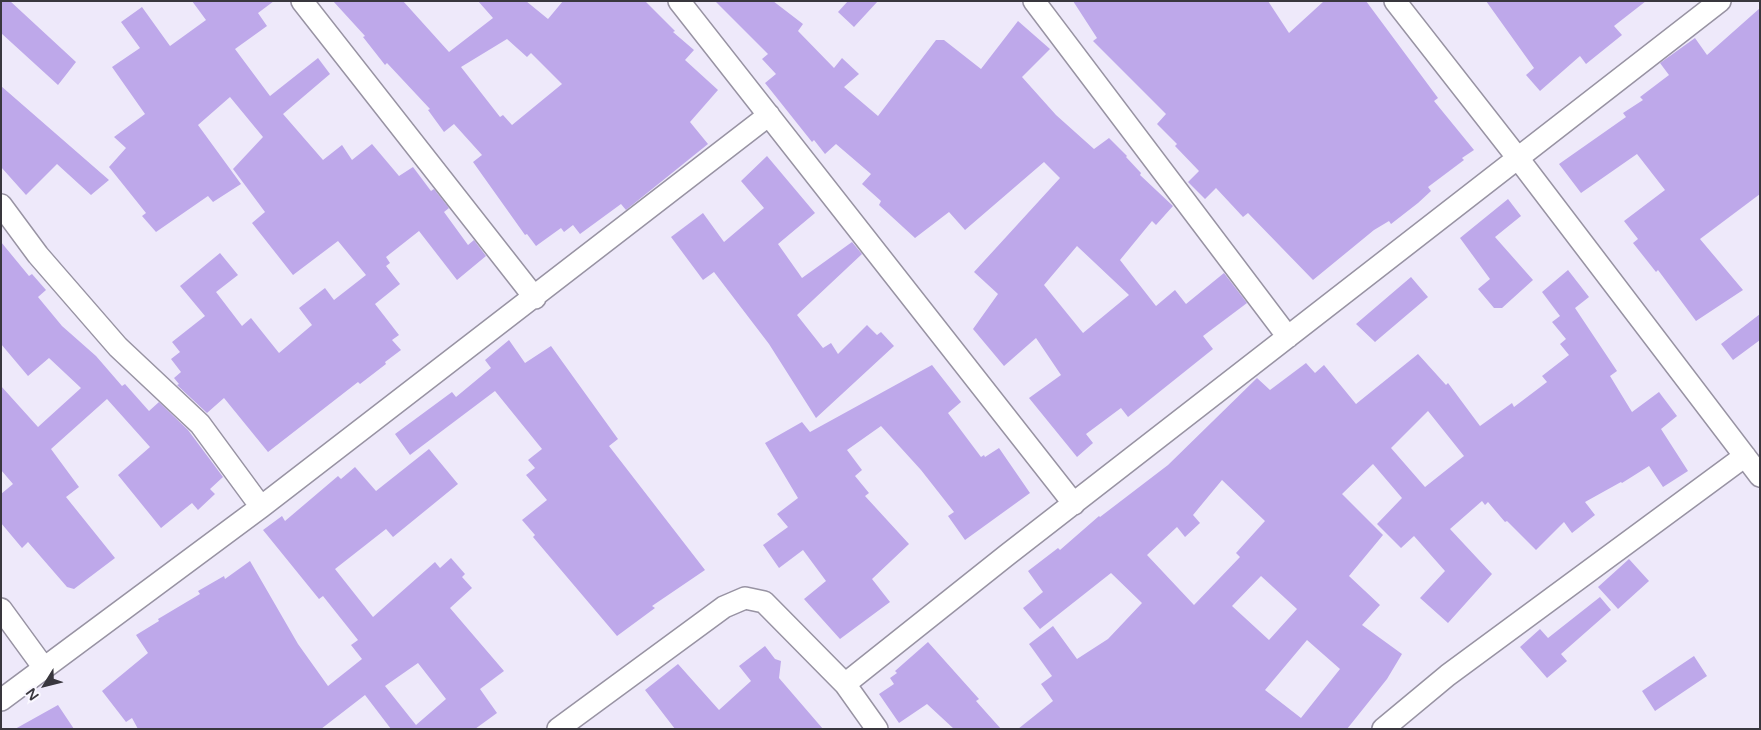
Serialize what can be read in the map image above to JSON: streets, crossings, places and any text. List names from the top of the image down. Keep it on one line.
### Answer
{"north":"bottom left"}
